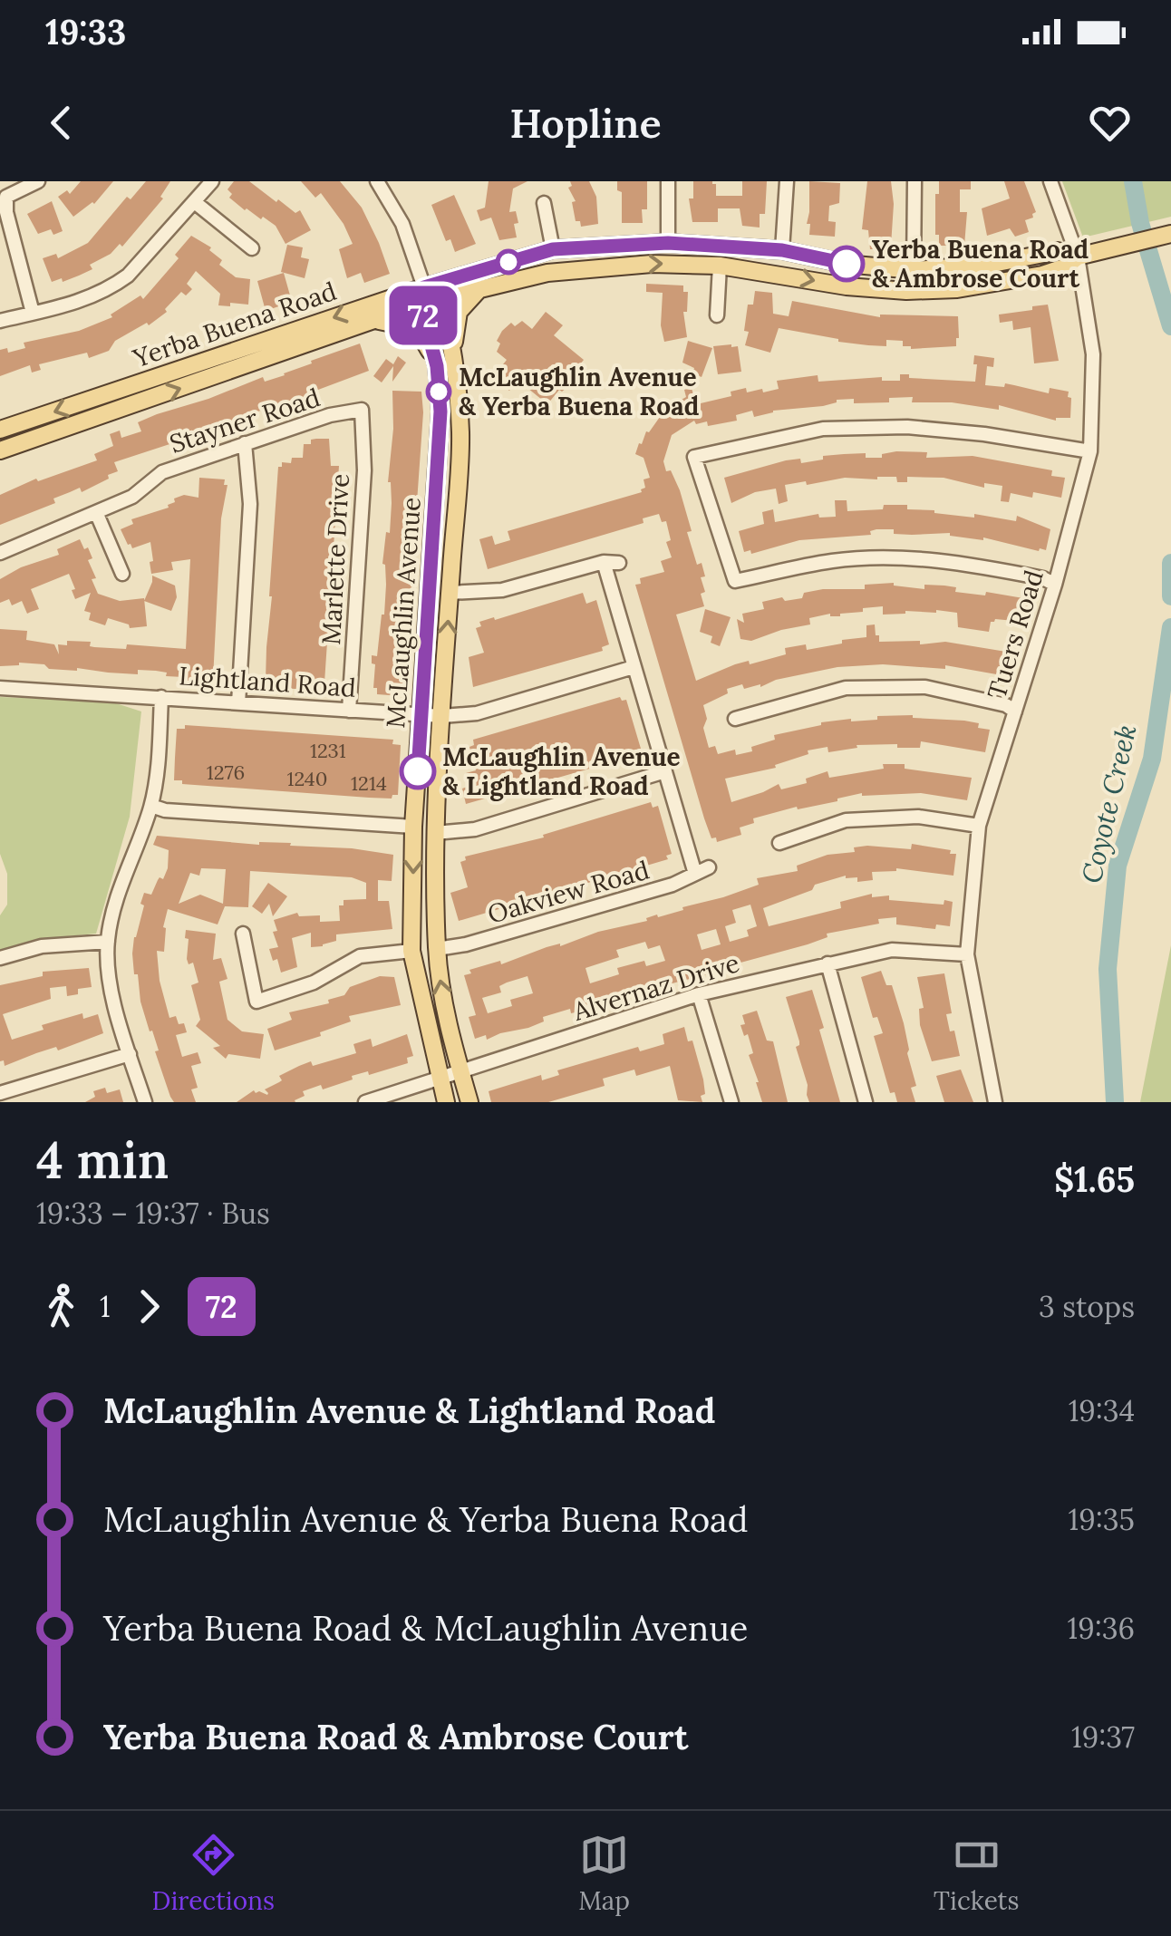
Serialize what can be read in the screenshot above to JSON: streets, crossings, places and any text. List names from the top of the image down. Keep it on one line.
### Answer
{"streets":{"main road":["Yerba Buena Road","McLaughlin Avenue"],"street":["Stayner Road","Marlette Drive","Tuers Road","Lightland Road","Oakview Road","Alvernaz Drive"]},"crossings":[["Yerba Buena Road","McLaughlin Avenue"],["Yerba Buena Road","Tuers Road"],["Stayner Road","Marlette Drive"],["Marlette Drive","Lightland Road"],["McLaughlin Avenue","Lightland Road"],["McLaughlin Avenue","Oakview Road"],["McLaughlin Avenue","Alvernaz Drive"],["Tuers Road","Alvernaz Drive"]],"water":["Coyote Creek"],"places":["Yerba Buena Road & Ambrose Court","McLaughlin Avenue & Yerba Buena Road","McLaughlin Avenue & Lightland Road"],"lines":["bus line 72"],"house_numbers":["1231","1276","1240","1214"],"page":{"status":"19:33","header":"Hopline","on_map":"72","heading":["4 min","19:33 – 19:37 · Bus","$1.65"],"legs":["1","72","3 stops"],"list":[{"name":"McLaughlin Avenue & Lightland Road","value":"19:34"},{"name":"McLaughlin Avenue & Yerba Buena Road","value":"19:35"},{"name":"Yerba Buena Road & McLaughlin Avenue","value":"19:36"},{"name":"Yerba Buena Road & Ambrose Court","value":"19:37"}],"tabs":["Directions","Map","Tickets"]}}
